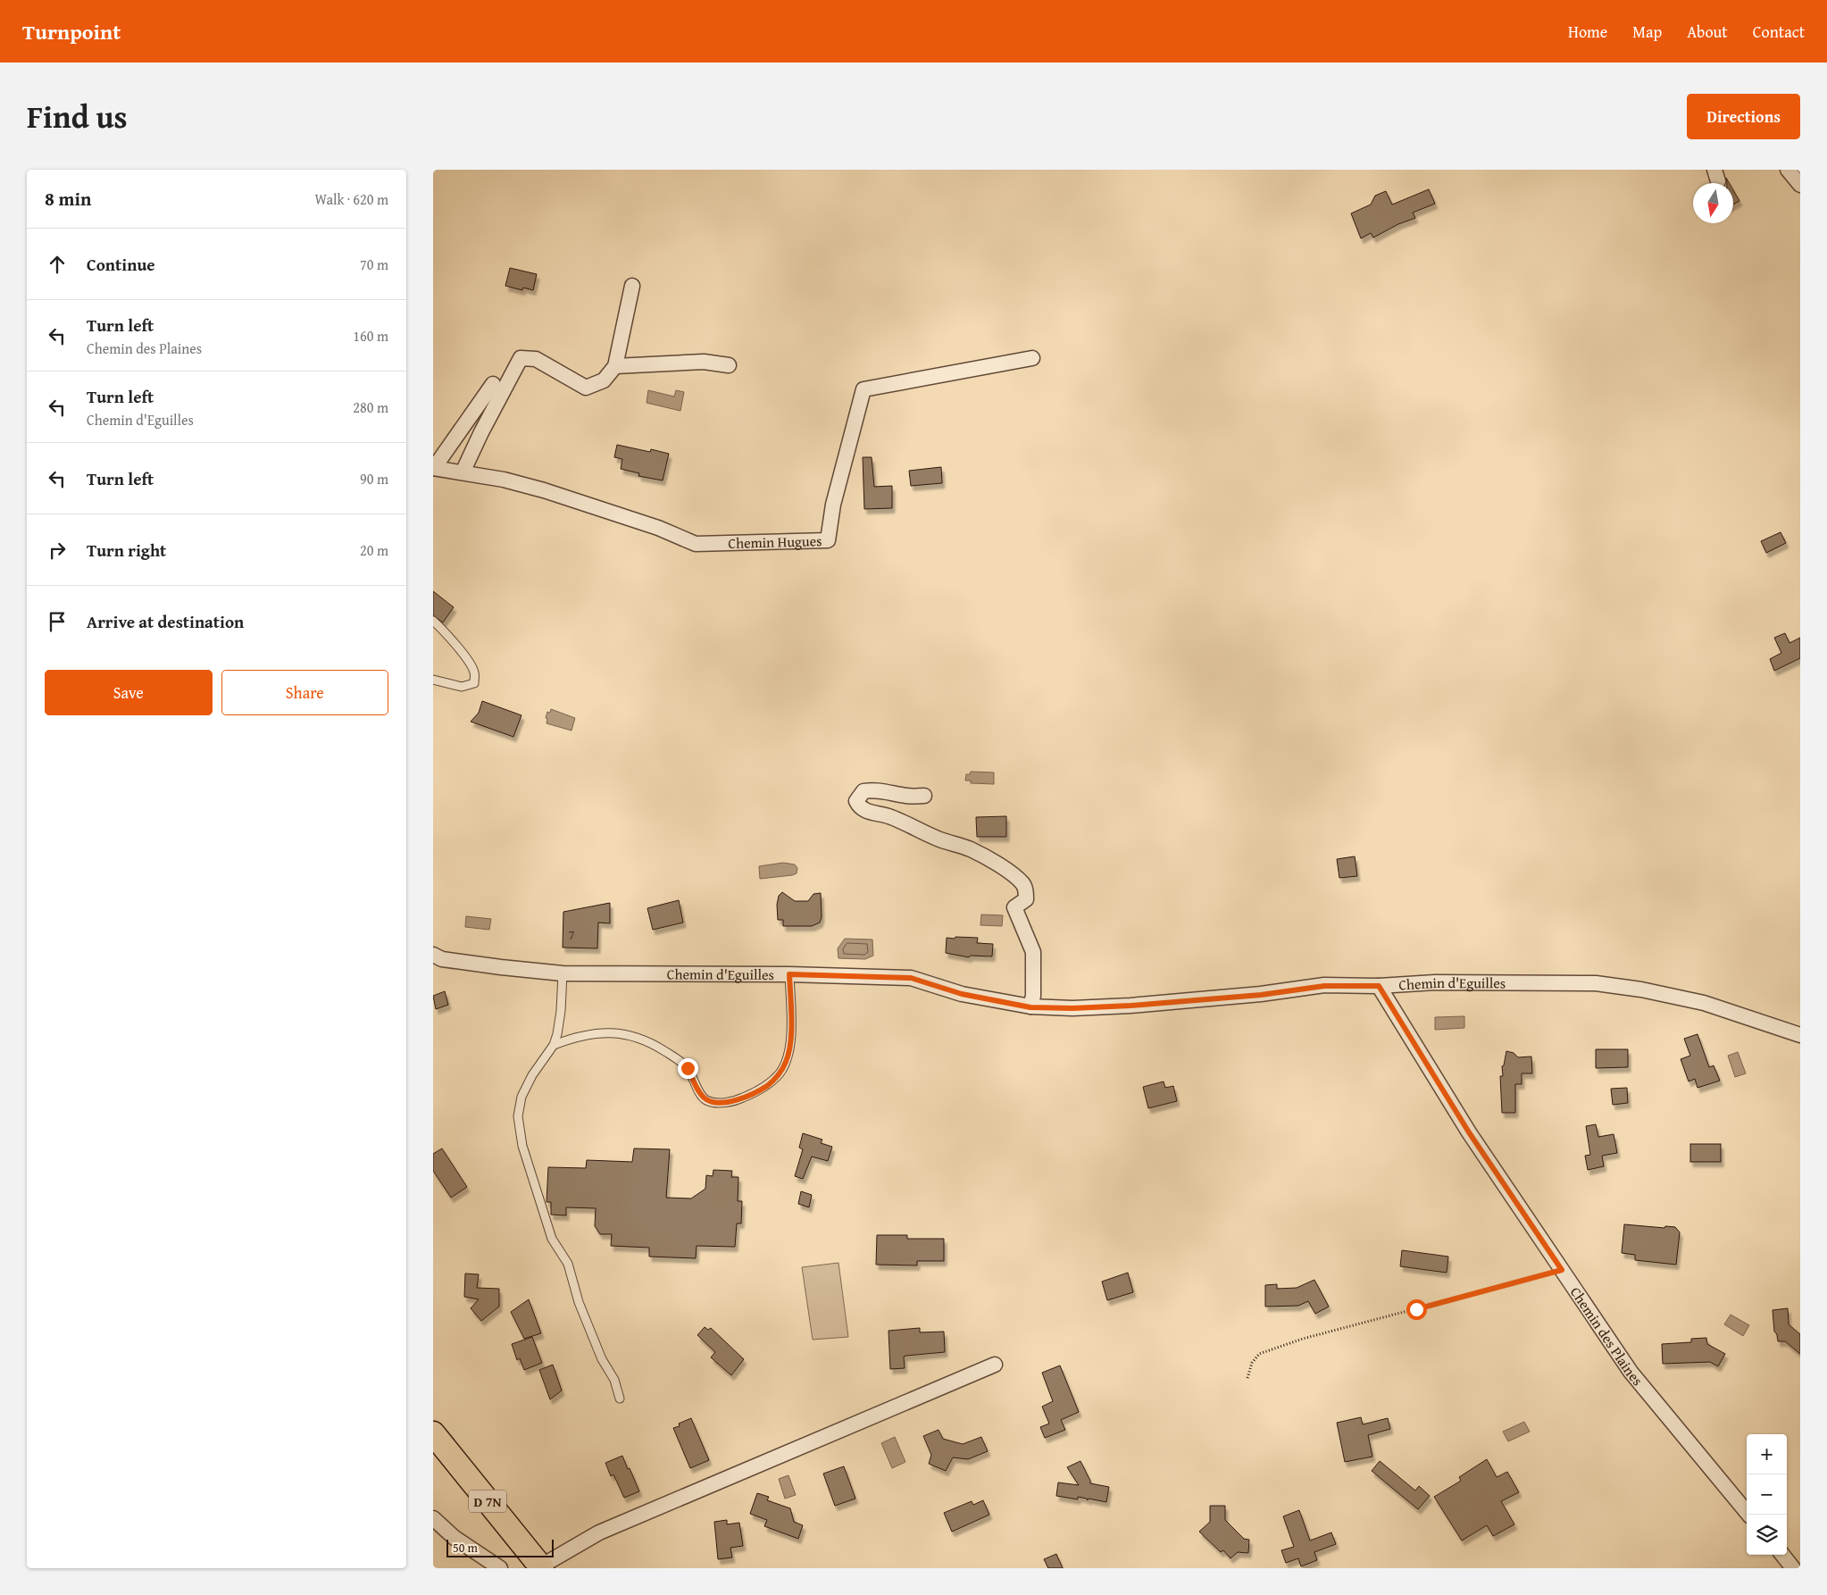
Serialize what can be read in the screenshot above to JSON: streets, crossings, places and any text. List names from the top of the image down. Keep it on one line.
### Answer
{"streets":{"main road":["D 7N"],"street":["Chemin Hugues","Chemin d'Eguilles","Chemin des Plaines"]},"crossings":[["Chemin d'Eguilles","Chemin des Plaines"]],"house_numbers":["7"],"scale_bar":"50 m","north":"bottom","page":{"header":"Turnpoint","nav":["Home","Map","About","Contact"],"title":"Find us","buttons":["Directions",["Save","Share"]],"heading":["8 min","Walk · 620 m"],"list":[["Continue","70 m"],["Turn left","Chemin des Plaines","160 m"],["Turn left","Chemin d'Eguilles","280 m"],["Turn left","90 m"],["Turn right","20 m"],"Arrive at destination"],"map_buttons":["+","−"],"scale":"50 m"}}
